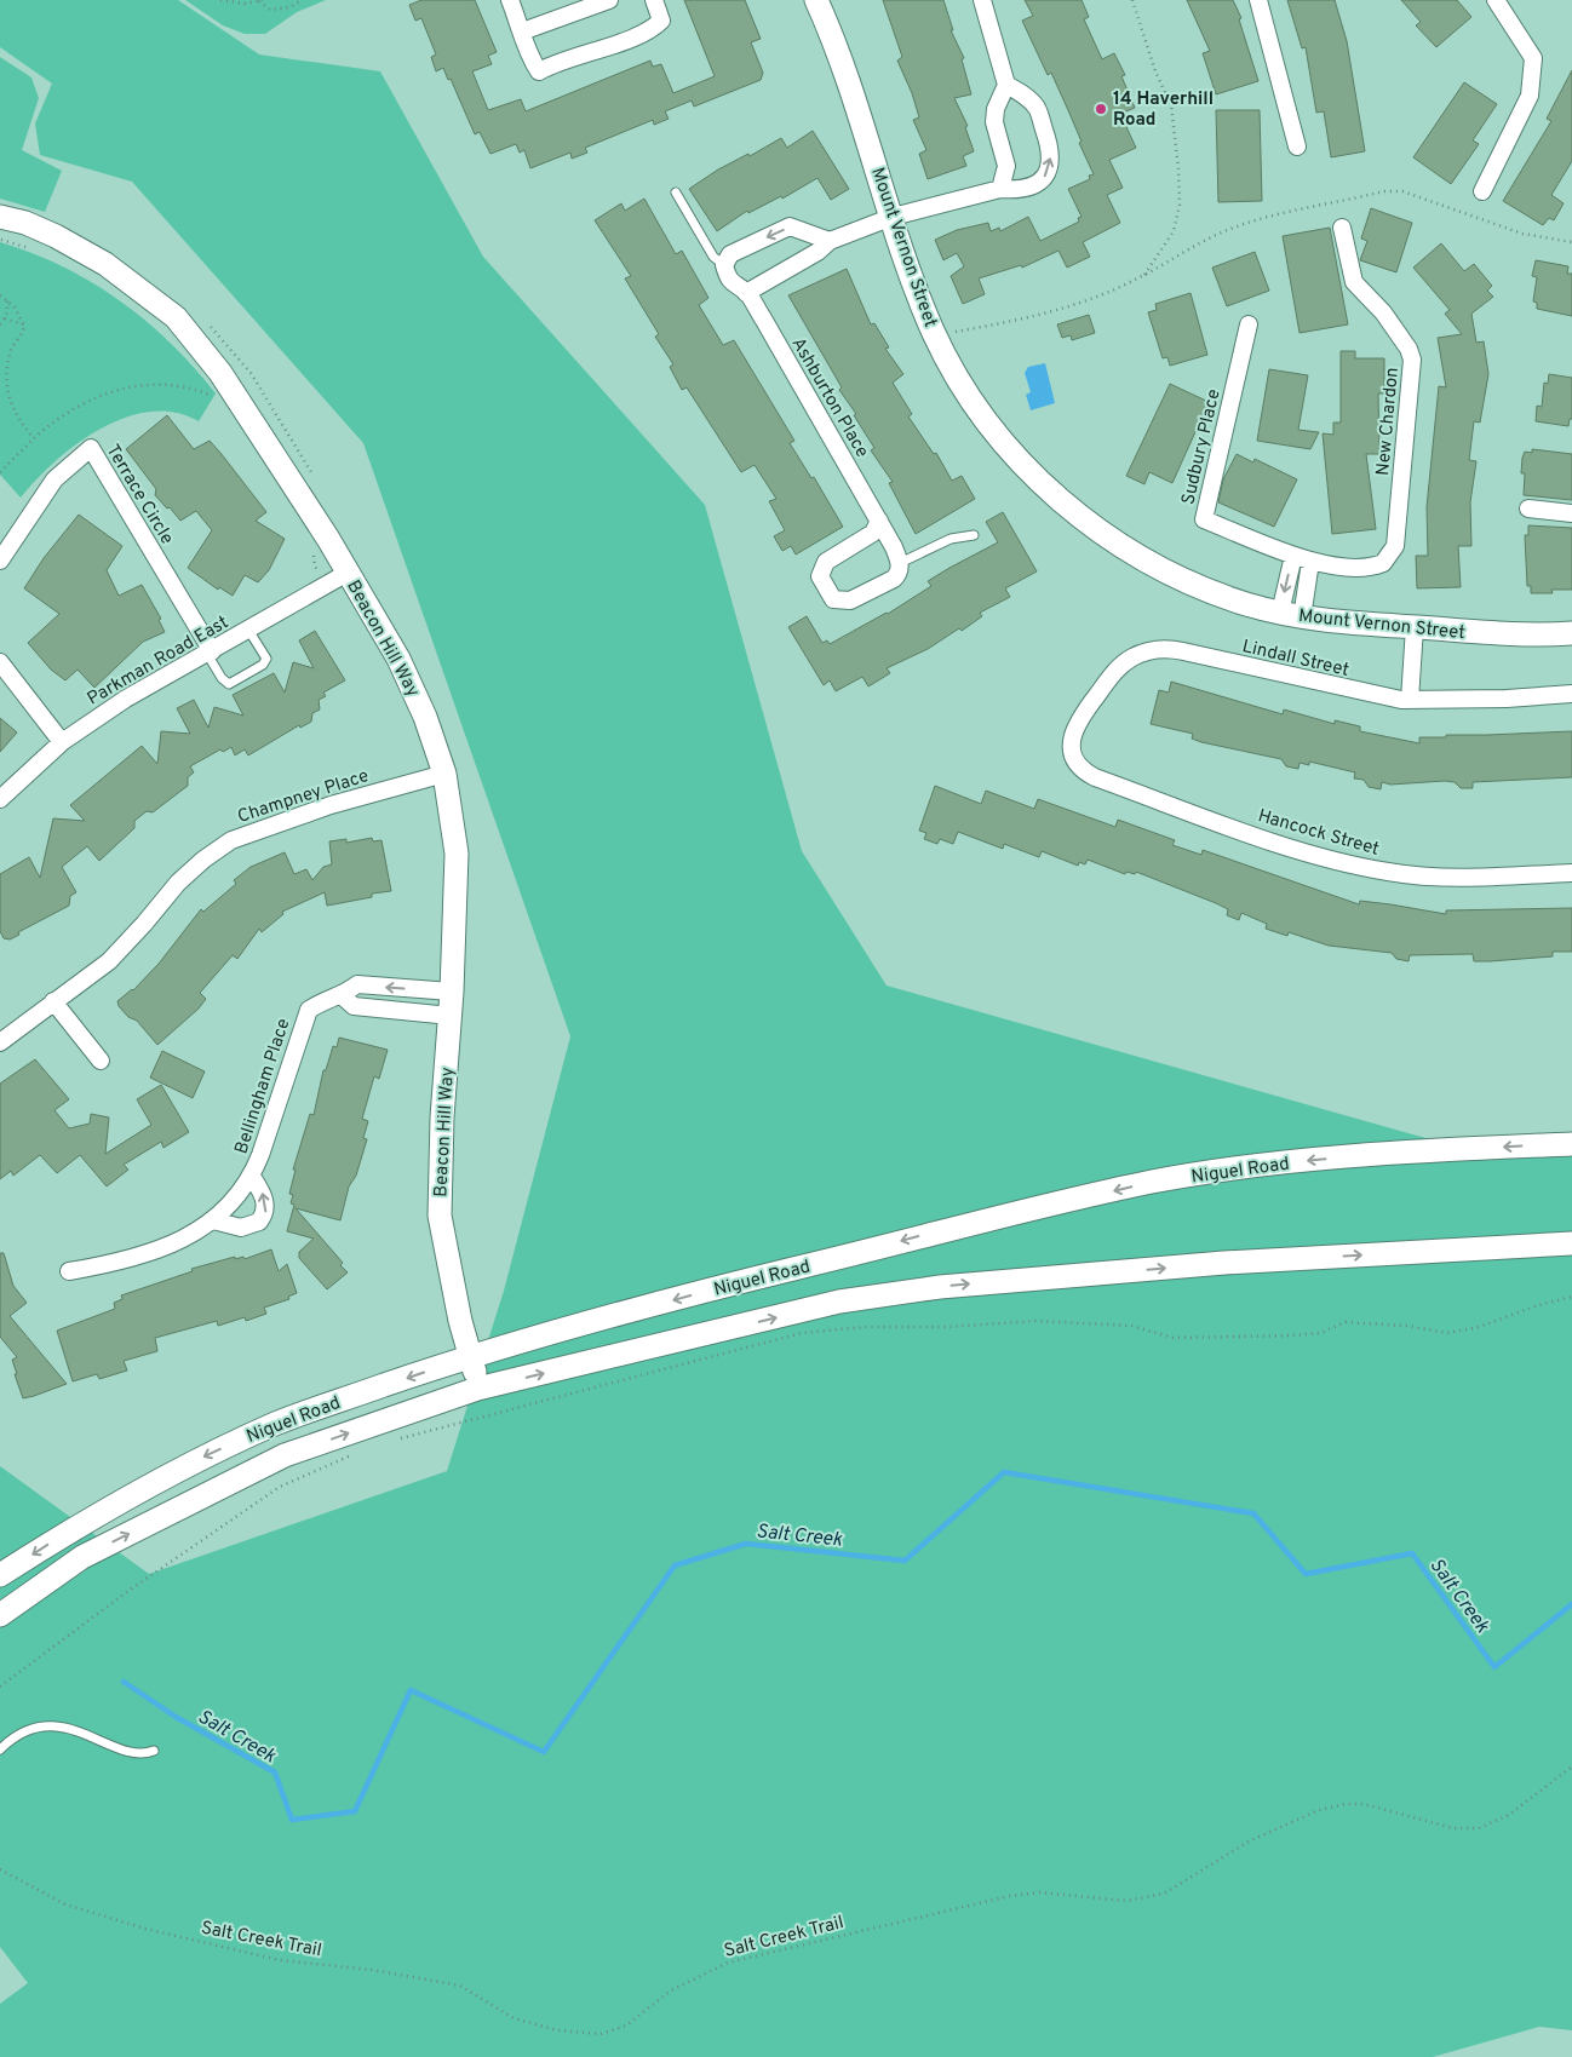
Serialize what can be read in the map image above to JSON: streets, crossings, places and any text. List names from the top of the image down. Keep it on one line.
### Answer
{"streets":{"main road":["Mount Vernon Street","Beacon Hill Way","Niguel Road"],"street":["Ashburton Place","New Chardon","Sudbury Place","Terrace Circle","Lindall Street","Parkman Road East","Champney Place","Hancock Street","Bellingham Place"],"path":["Salt Creek Trail"]},"crossings":[["New Chardon","Sudbury Place"],["Terrace Circle","Parkman Road East"],["Beacon Hill Way","Parkman Road East"],["Beacon Hill Way","Champney Place"],["Beacon Hill Way","Bellingham Place"],["Beacon Hill Way","Niguel Road"],["Lindall Street","Hancock Street"]],"water":["Salt Creek"],"places":["14 Haverhill Road"]}
